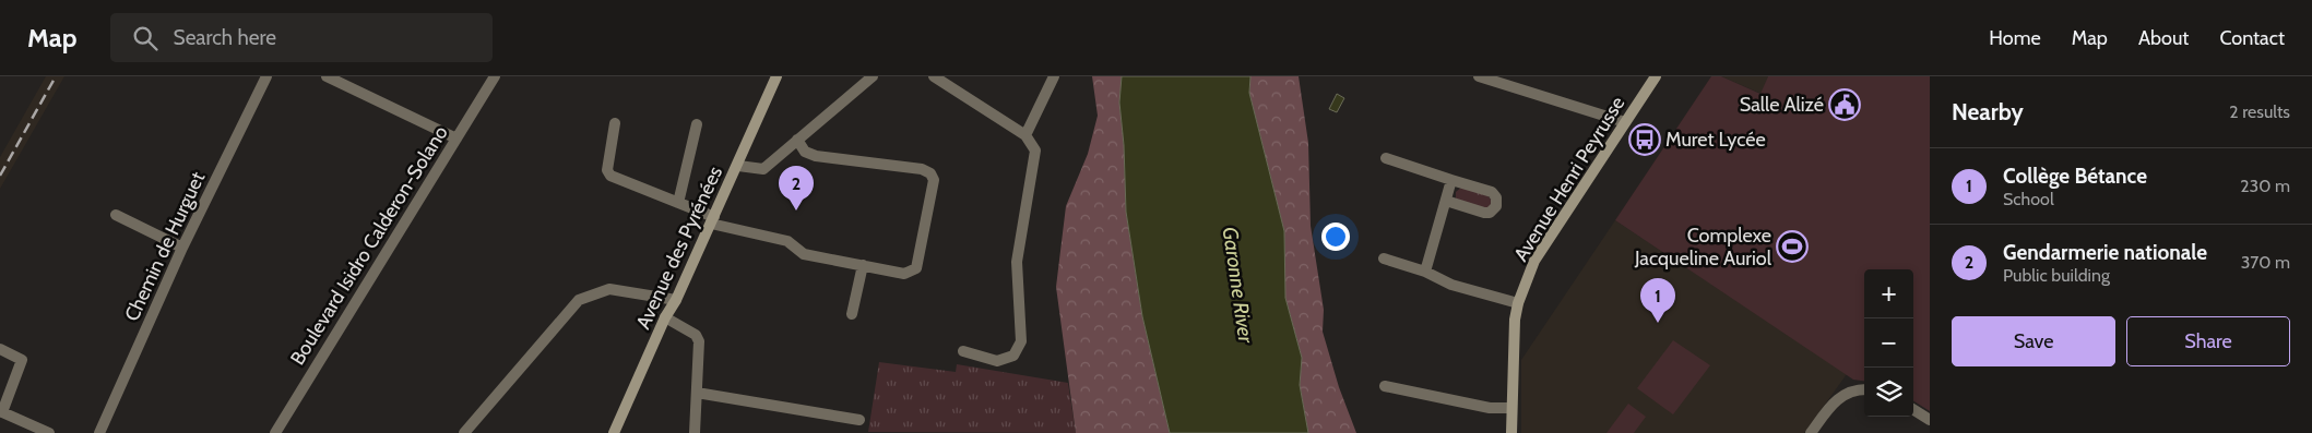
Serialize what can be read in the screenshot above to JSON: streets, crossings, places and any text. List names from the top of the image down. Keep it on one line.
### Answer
{"streets":{"street":["Avenue Henri Peyrusse","Boulevard Isidro Calderon-Solano","Chemin de Hurguet","Avenue des Pyrénées"]},"water":["Garonne River"],"places":{"public building":["Salle Alizé"],"bus stop":["Muret Lycée"],"sports":["Complexe Jacqueline Auriol"]},"page":{"header":"Map","search":"Search here","nav":["Home","Map","About","Contact"],"heading":["Nearby","2 results"],"list":[{"mark":"1","name":"Collège Bétance","note":"School","value":"230 m"},{"mark":"2","name":"Gendarmerie nationale","note":"Public building","value":"370 m"}],"pins":["2","1"],"map_buttons":["+","−"],"buttons":["Save","Share"]}}
